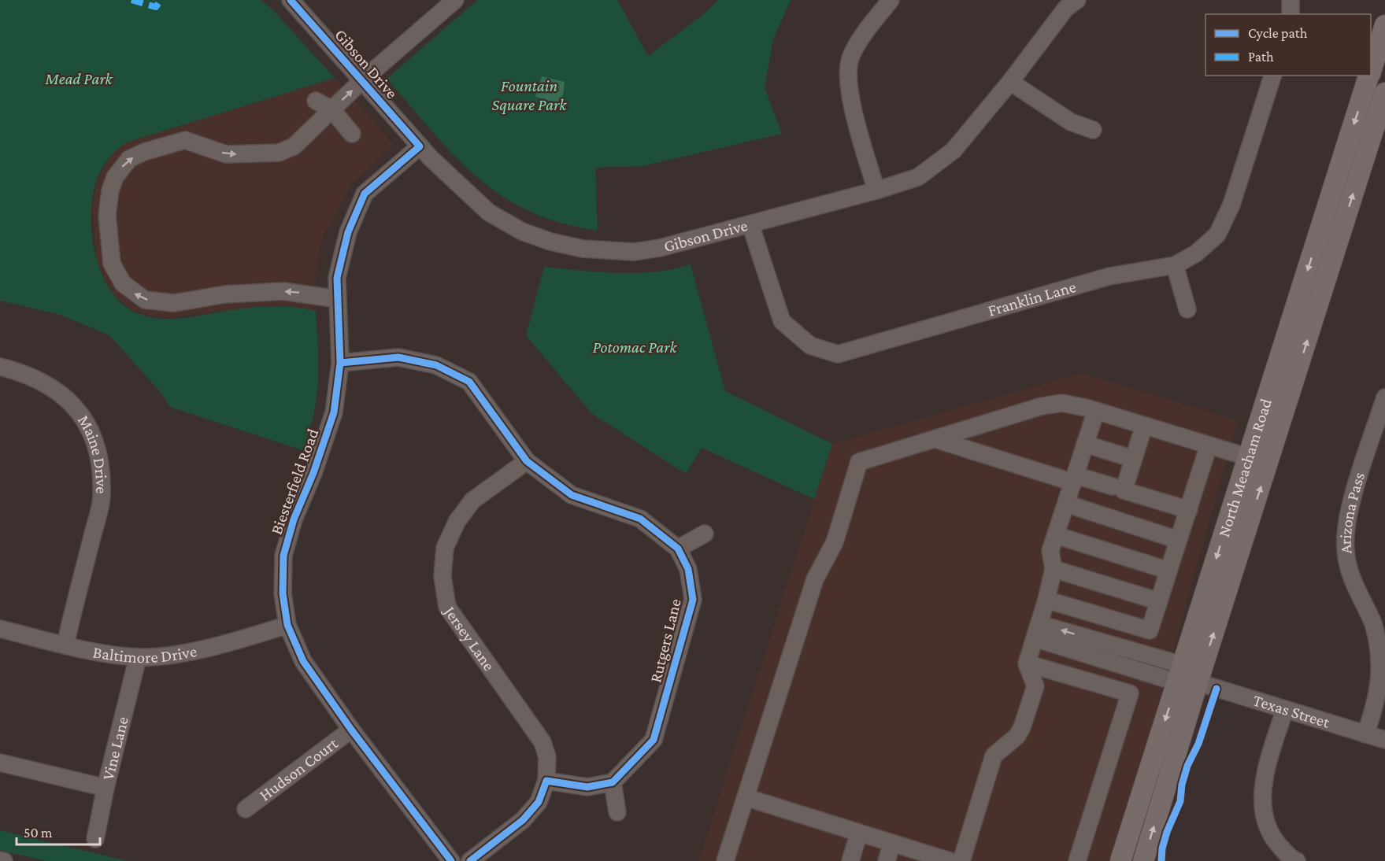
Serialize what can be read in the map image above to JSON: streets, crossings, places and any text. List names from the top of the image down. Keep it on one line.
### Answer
{"streets":{"main road":["North Meacham Road"],"street":["Gibson Drive","Franklin Lane","Maine Drive","Biesterfield Road","Arizona Pass","Jersey Lane","Rutgers Lane","Baltimore Drive","Texas Street","Vine Lane","Hudson Court"]},"crossings":[["Gibson Drive","Franklin Lane"],["Gibson Drive","Biesterfield Road"],["Maine Drive","Baltimore Drive"],["North Meacham Road","Texas Street"],["Biesterfield Road","Rutgers Lane"],["Biesterfield Road","Baltimore Drive"],["Biesterfield Road","Hudson Court"],["Arizona Pass","Texas Street"],["Jersey Lane","Rutgers Lane"],["Baltimore Drive","Vine Lane"]],"parks":["Mead Park","Fountain Square Park","Potomac Park"],"legend":["Cycle path","Path"],"scale_bar":"50 m"}
